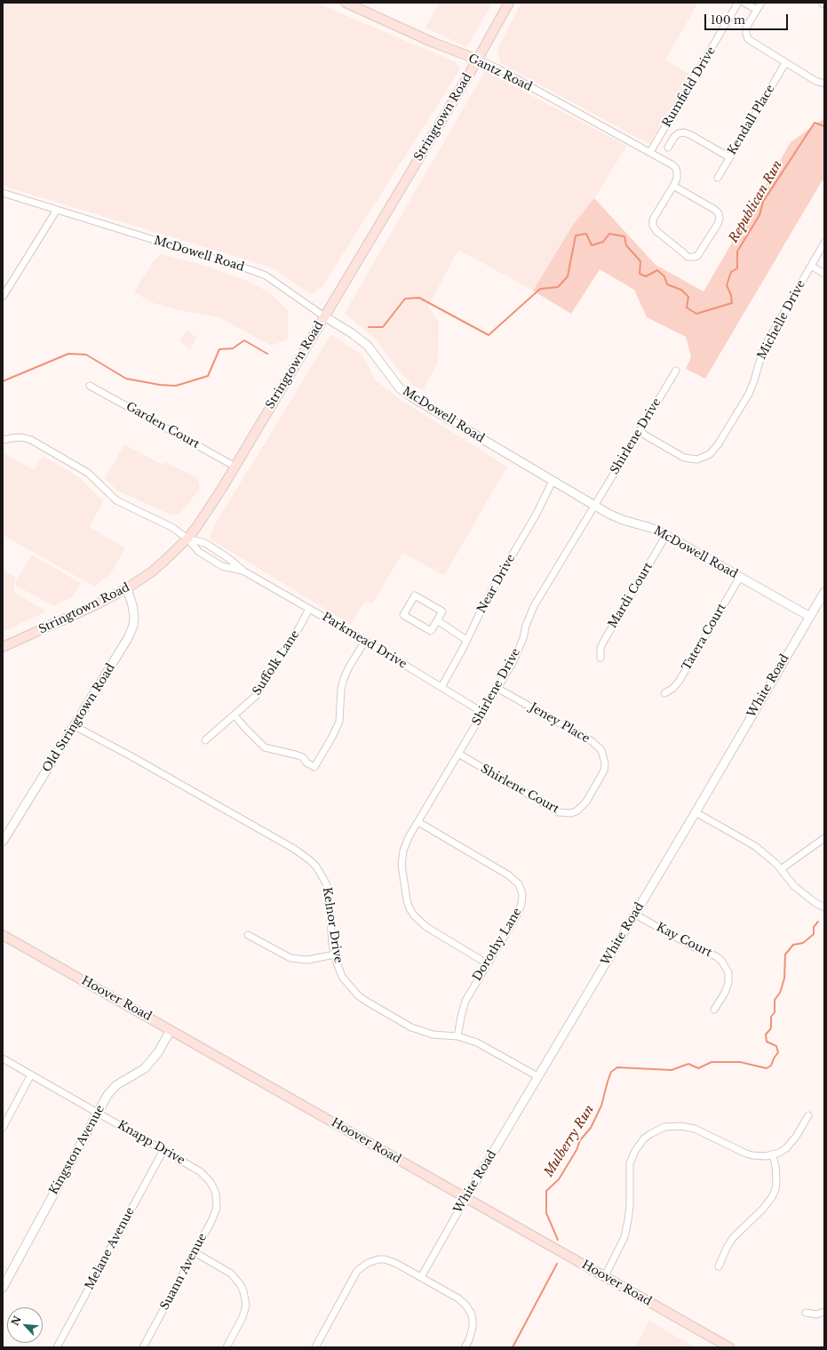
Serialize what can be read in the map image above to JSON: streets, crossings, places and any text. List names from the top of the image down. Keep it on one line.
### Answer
{"streets":{"main road":["Gantz Road","Stringtown Road","Hoover Road"],"street":["Rumfield Drive","Kendall Place","McDowell Road","Michelle Drive","Garden Court","Shirlene Drive","Near Drive","Mardi Court","Tatera Court","Parkmead Drive","Suffolk Lane","White Road","Old Stringtown Road","Jeney Place","Shirlene Court","Kelnor Drive","Kay Court","Dorothy Lane","Knapp Drive","Kingston Avenue","Melane Avenue","Suann Avenue"]},"crossings":[["Gantz Road","Rumfield Drive"],["Gantz Road","Stringtown Road"],["Stringtown Road","McDowell Road"],["Stringtown Road","Garden Court"],["Stringtown Road","Parkmead Drive"],["Stringtown Road","Old Stringtown Road"],["McDowell Road","Shirlene Drive"],["McDowell Road","Near Drive"],["McDowell Road","Mardi Court"],["McDowell Road","Tatera Court"],["McDowell Road","White Road"],["Michelle Drive","Shirlene Drive"],["Shirlene Drive","Parkmead Drive"],["Shirlene Drive","Jeney Place"],["Shirlene Drive","Shirlene Court"],["Shirlene Drive","Dorothy Lane"],["Near Drive","Parkmead Drive"],["Parkmead Drive","Suffolk Lane"],["White Road","Kelnor Drive"],["White Road","Kay Court"],["White Road","Hoover Road"],["Old Stringtown Road","Kelnor Drive"],["Jeney Place","Shirlene Court"],["Kelnor Drive","Dorothy Lane"],["Hoover Road","Kingston Avenue"],["Knapp Drive","Kingston Avenue"],["Knapp Drive","Melane Avenue"],["Knapp Drive","Suann Avenue"]],"water":["Republican Run","Mulberry Run"],"scale_bar":"100 m","north":"top left"}
